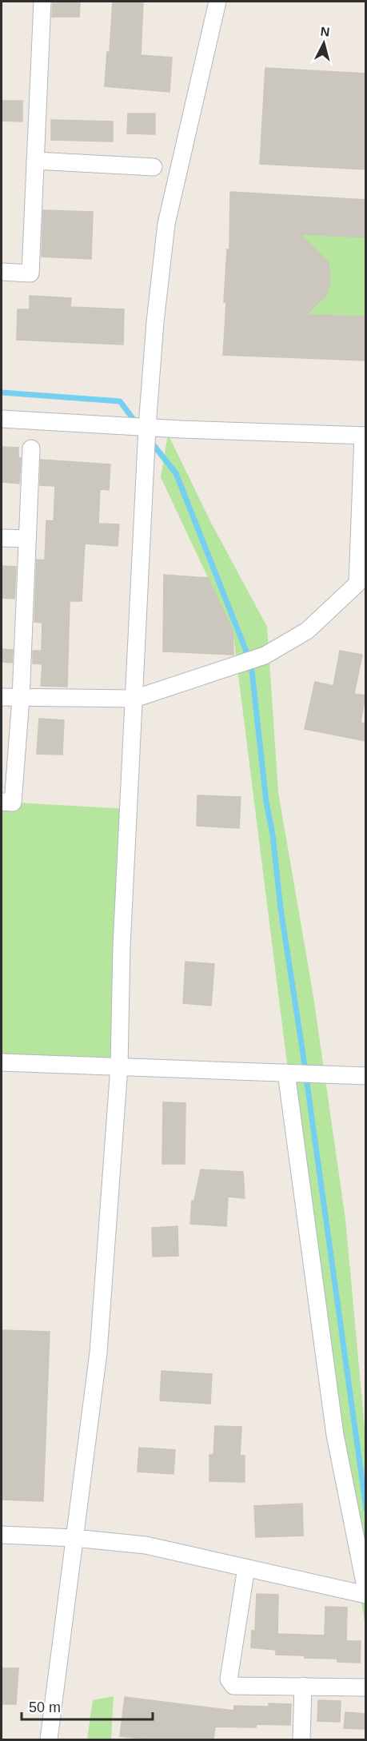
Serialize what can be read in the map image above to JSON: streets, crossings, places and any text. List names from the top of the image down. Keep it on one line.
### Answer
{"scale_bar":"50 m","north":"top"}
